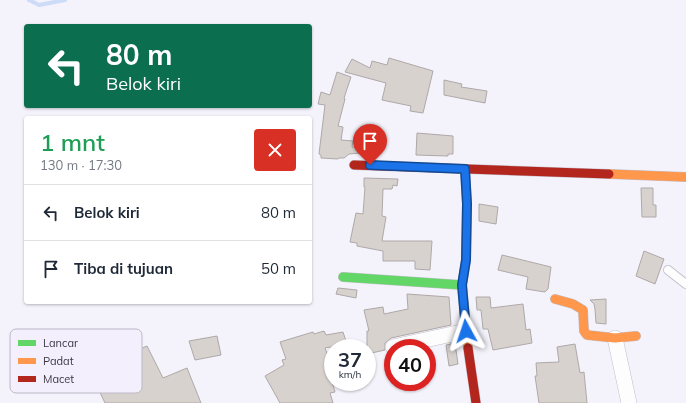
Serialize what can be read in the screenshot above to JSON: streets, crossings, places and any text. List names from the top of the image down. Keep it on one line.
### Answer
{"legend":["Lancar","Padat","Macet"],"page":{"turn":["80 m","Belok kiri"],"heading":["1 mnt","130 m · 17:30"],"list":[{"name":"Belok kiri","value":"80 m"},{"name":"Tiba di tujuan","value":"50 m"}],"speed":"37 km/h","limit":"40"}}
